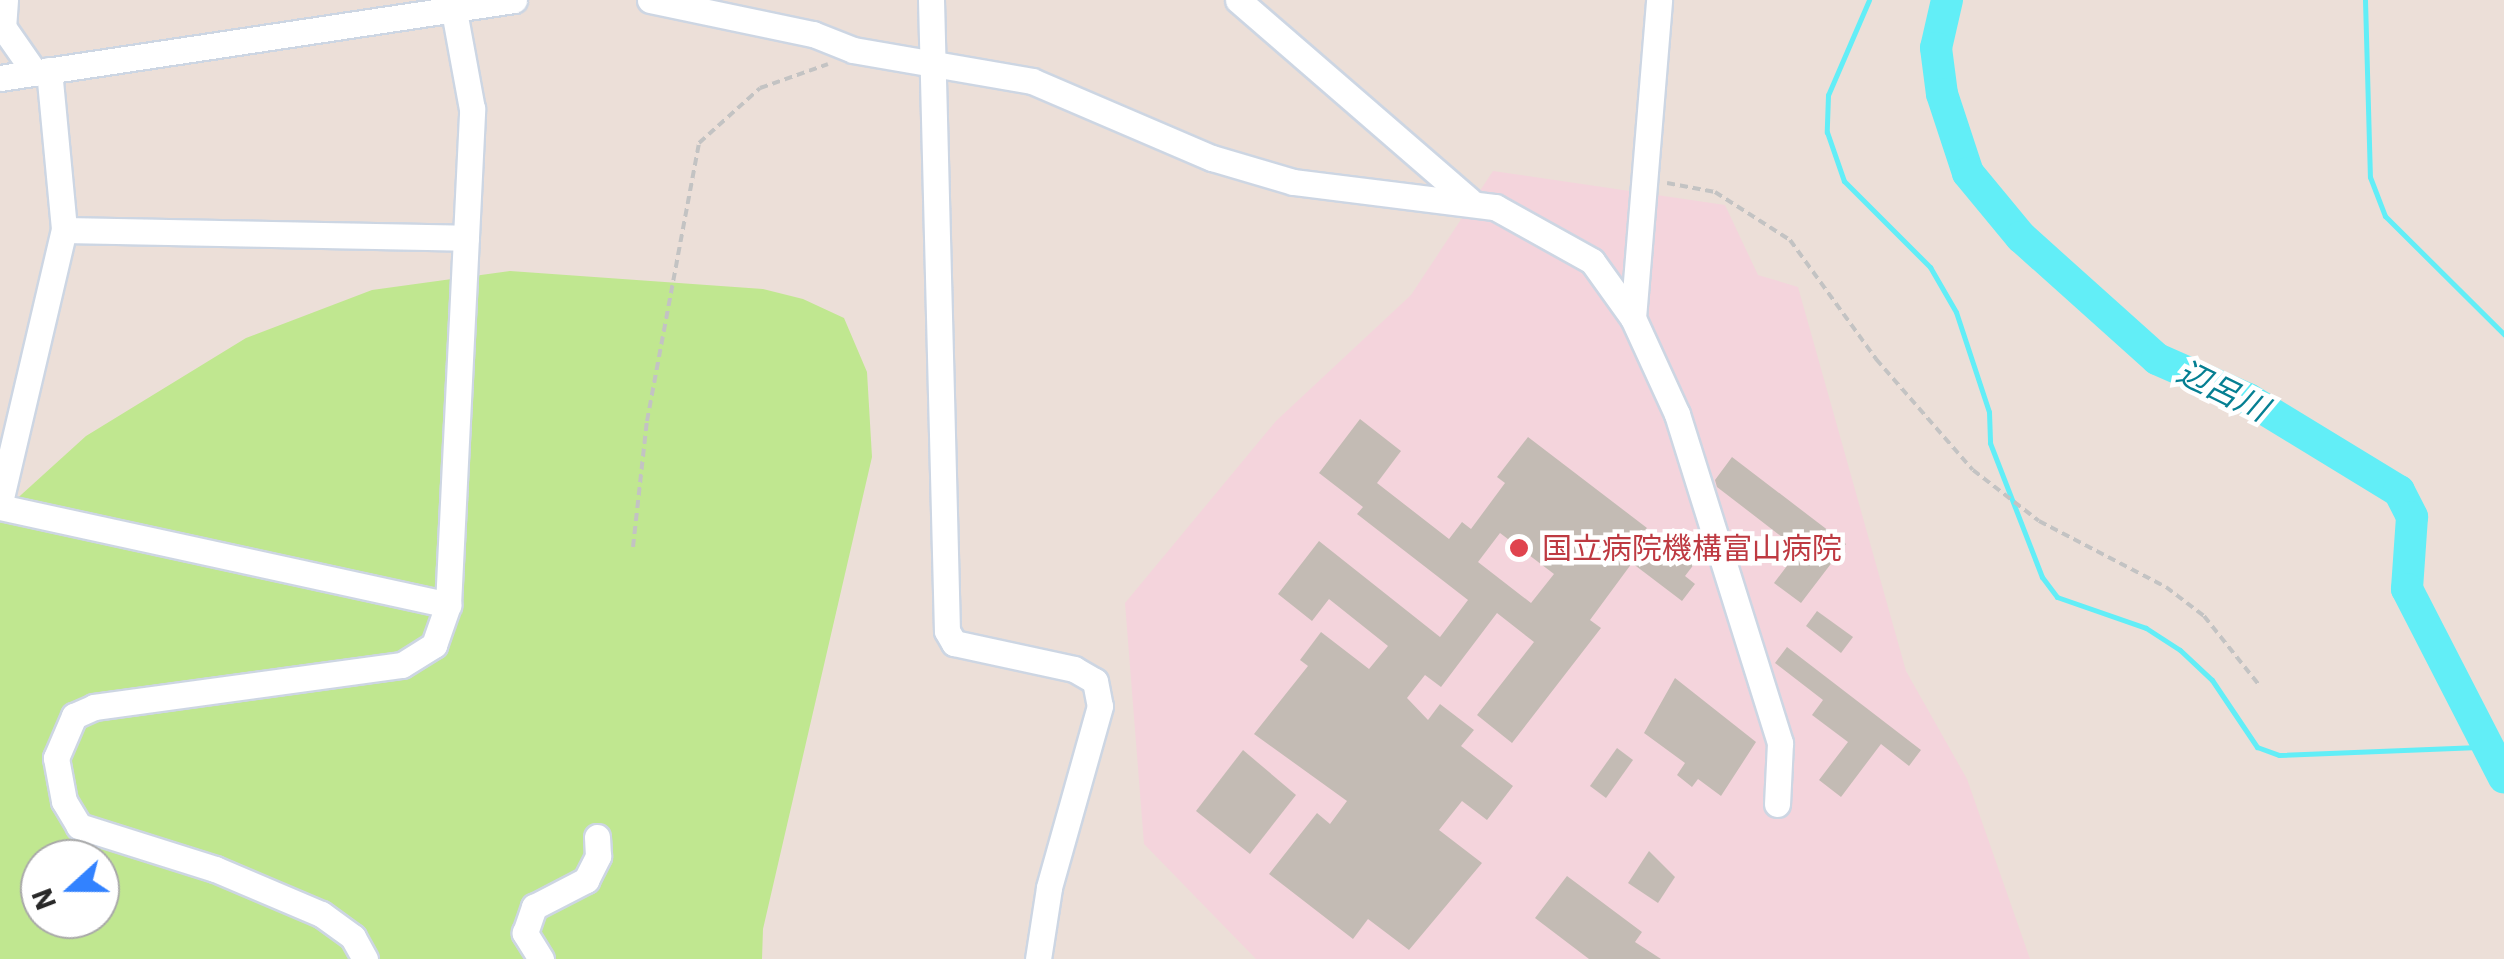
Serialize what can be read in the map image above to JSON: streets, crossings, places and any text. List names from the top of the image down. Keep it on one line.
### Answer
{"water":["辺呂川"],"places":["国立病院機構富山病院"],"north":"left"}
